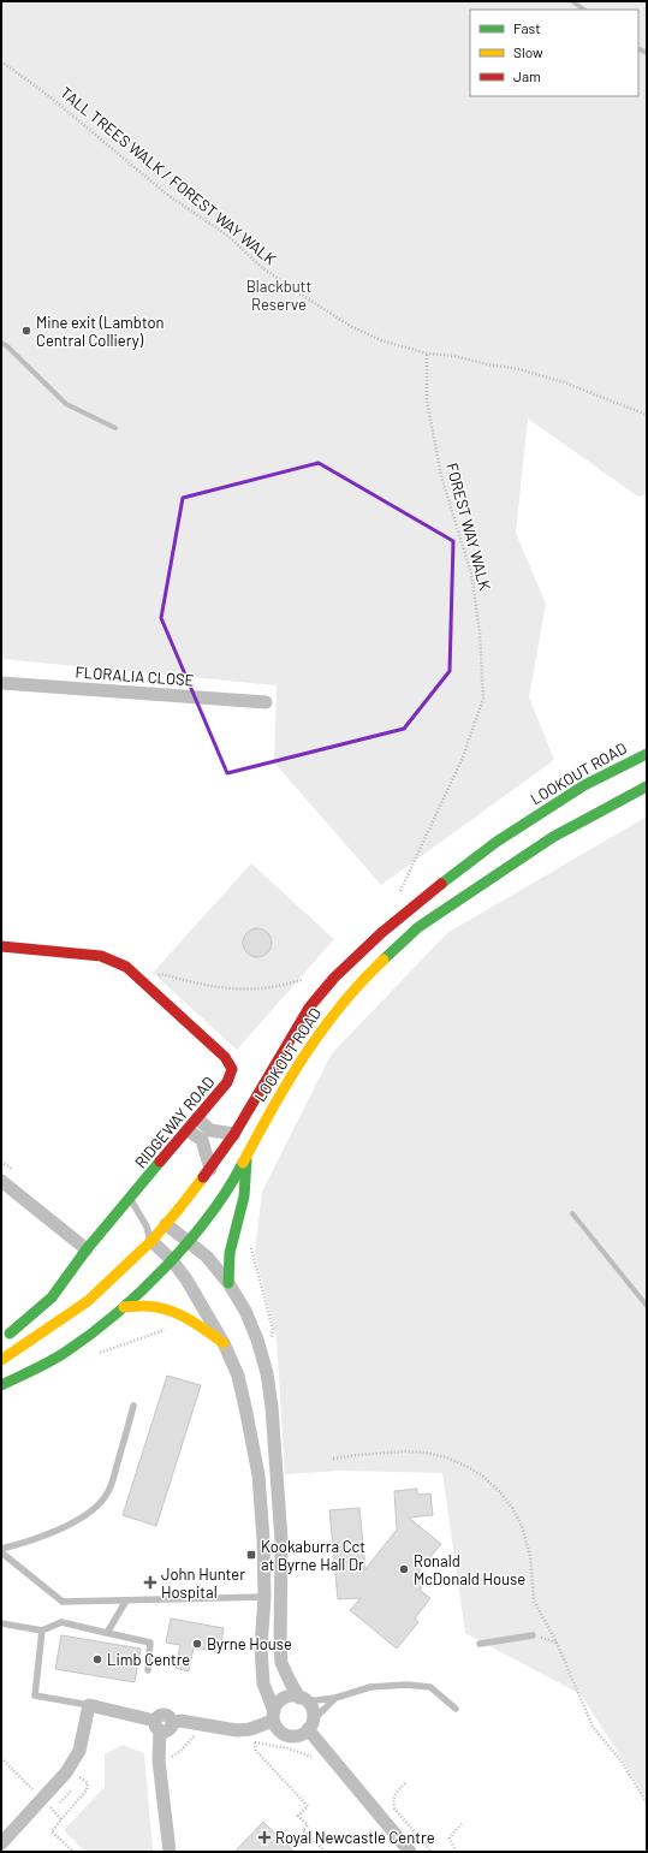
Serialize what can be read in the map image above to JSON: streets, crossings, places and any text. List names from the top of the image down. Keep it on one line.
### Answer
{"streets":{"main road":["LOOKOUT ROAD","RIDGEWAY ROAD"],"street":["FLORALIA CLOSE"],"path":["TALL TREES WALK / FOREST WAY WALK","FOREST WAY WALK"]},"crossings":[["TALL TREES WALK / FOREST WAY WALK","FOREST WAY WALK"]],"parks":["Blackbutt Reserve"],"places":{"other":["Mine exit (Lambton Central Colliery)","Ronald McDonald House","Byrne House","Limb Centre"],"transit":["Kookaburra Cct at Byrne Hall Dr"],"health":["John Hunter Hospital","Royal Newcastle Centre"]},"legend":["Fast","Slow","Jam"]}
